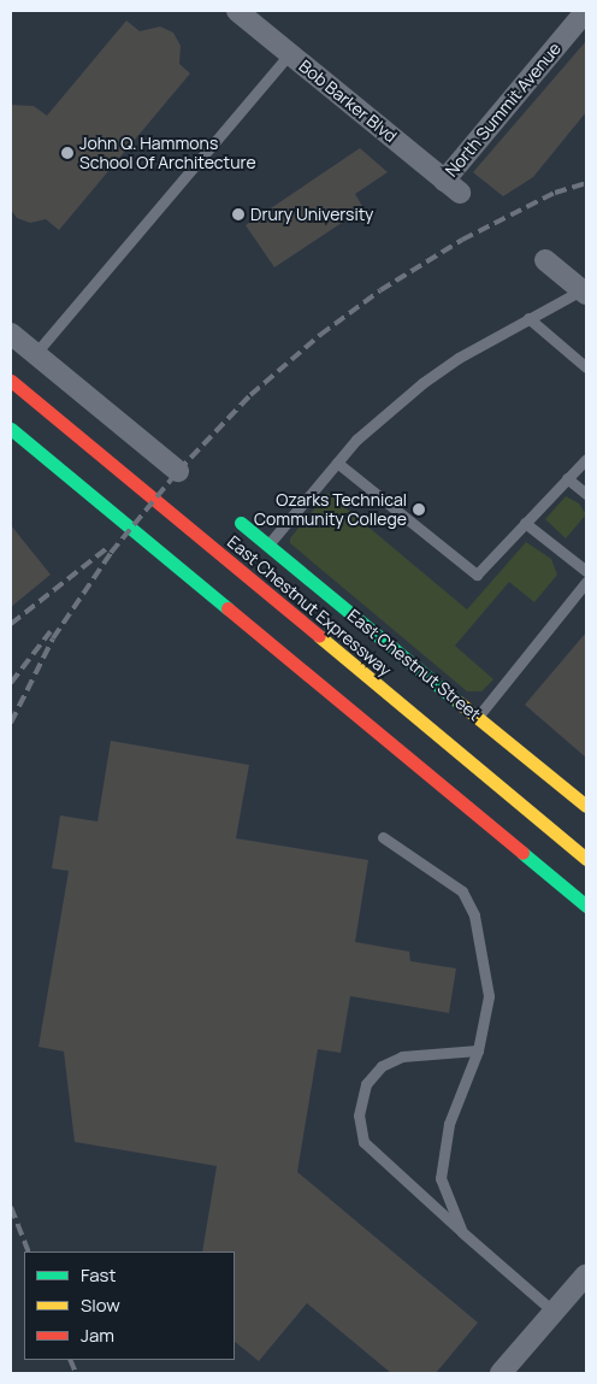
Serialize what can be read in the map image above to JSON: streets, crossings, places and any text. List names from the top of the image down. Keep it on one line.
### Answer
{"streets":{"main road":["East Chestnut Expressway","East Chestnut Street"],"street":["Bob Barker Blvd","North Summit Avenue"]},"crossings":[["Bob Barker Blvd","North Summit Avenue"]],"places":["John Q. Hammons School Of Architecture","Drury University","Ozarks Technical Community College"],"legend":["Fast","Slow","Jam"]}
